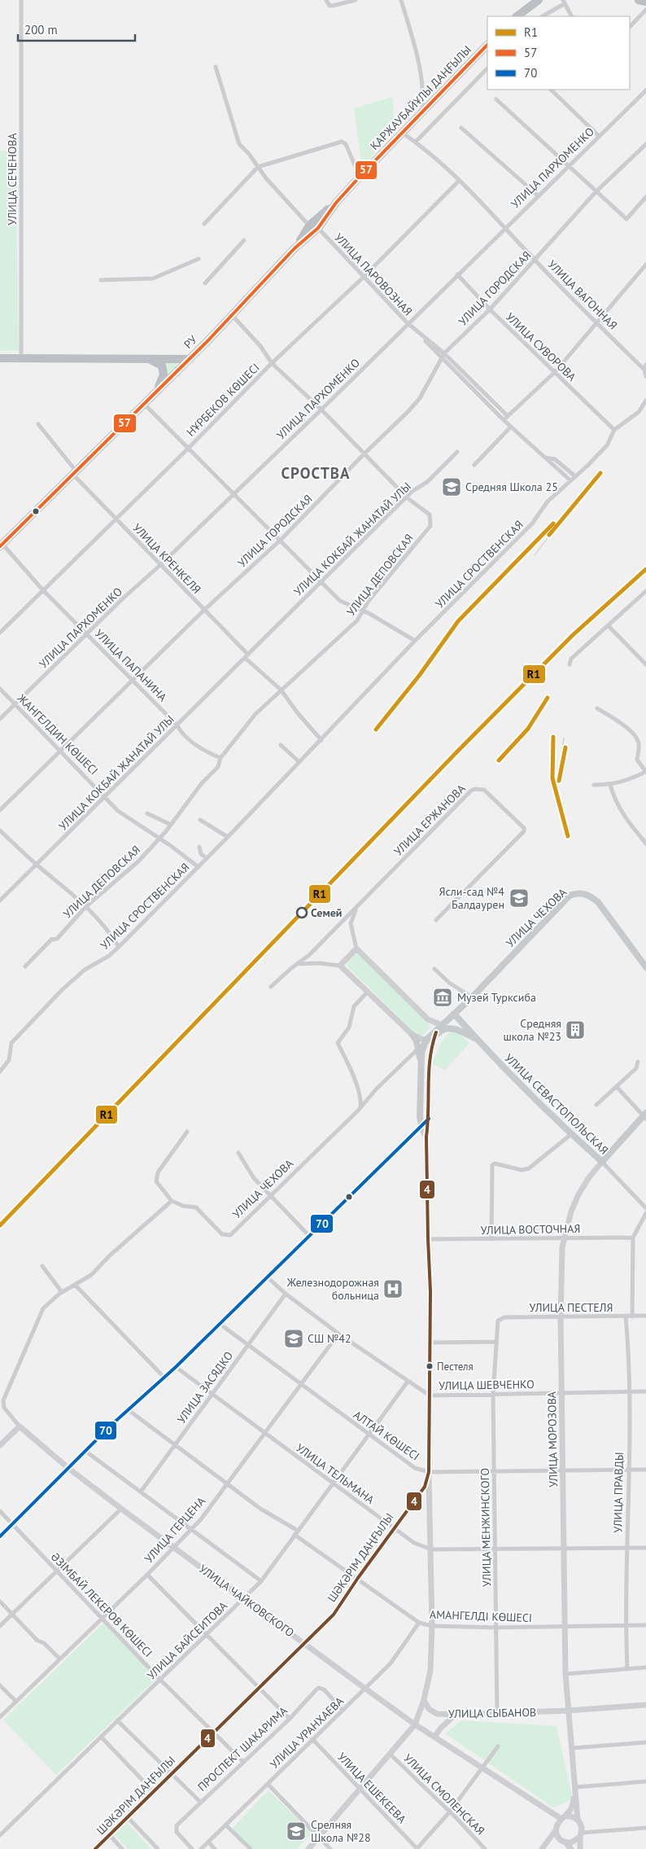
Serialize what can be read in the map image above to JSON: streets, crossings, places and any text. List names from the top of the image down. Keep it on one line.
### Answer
{"streets":{"highway":["ҚАРЖАУБАЙҰЛЫ ДАҢҒЫЛЫ","РУ"],"main road":["УЛИЦА ЧЕХОВА","УЛИЦА СЕВАСТОПОЛЬСКАЯ","УЛИЦА МОРОЗОВА","ШӘКӘРІМ ДАҢҒЫЛЫ"],"street":["УЛИЦА ПАРХОМЕНКО","УЛИЦА СЕЧЕНОВА","УЛИЦА ПАРОВОЗНАЯ","УЛИЦА ГОРОДСКАЯ","УЛИЦА ВАГОННАЯ","УЛИЦА СУВОРОВА","НҰРБЕКОВ КӨШЕСІ","УЛИЦА КОКБАЙ ЖАНАТАЙ УЛЫ","УЛИЦА КРЕНКЕЛЯ","УЛИЦА СРОСТВЕНСКАЯ","УЛИЦА ДЕПОВСКАЯ","УЛИЦА ПАПАНИНА","ЖАНГЕЛДИН КӨШЕСІ","УЛИЦА ЕРЖАНОВА","УЛИЦА ВОСТОЧНАЯ","УЛИЦА ПЕСТЕЛЯ","УЛИЦА ШЕВЧЕНКО","УЛИЦА ЗАСЯДКО","АЛТАЙ КӨШЕСІ","УЛИЦА ТЕЛЬМАНА","УЛИЦА ПРАВДЫ","УЛИЦА МЕНЖИНСКОГО","УЛИЦА ГЕРЦЕНА","УЛИЦА ЧАЙКОВСКОГО","ӘЗІМБАЙ ЛЕКЕРОВ КӨШЕСІ","АМАНГЕЛДІ КӨШЕСІ","УЛИЦА БАЙСЕИТОВА","УЛИЦА СЫБАНОВ","УЛИЦА УРАНХАЕВА","ПРОСПЕКТ ШАКАРИМА","УЛИЦА ЕШЕКЕЕВА","УЛИЦА СМОЛЕНСКАЯ"]},"crossings":[["ҚАРЖАУБАЙҰЛЫ ДАҢҒЫЛЫ","УЛИЦА ПАРОВОЗНАЯ"],["ҚАРЖАУБАЙҰЛЫ ДАҢҒЫЛЫ","УЛИЦА ВАГОННАЯ"],["ҚАРЖАУБАЙҰЛЫ ДАҢҒЫЛЫ","РУ"],["УЛИЦА ПАРХОМЕНКО","УЛИЦА ПАРОВОЗНАЯ"],["УЛИЦА ПАРХОМЕНКО","УЛИЦА ВАГОННАЯ"],["УЛИЦА ПАРХОМЕНКО","УЛИЦА СУВОРОВА"],["УЛИЦА ПАРХОМЕНКО","УЛИЦА КРЕНКЕЛЯ"],["УЛИЦА ПАРХОМЕНКО","УЛИЦА ПАПАНИНА"],["УЛИЦА ПАРХОМЕНКО","ЖАНГЕЛДИН КӨШЕСІ"],["УЛИЦА ПАРОВОЗНАЯ","УЛИЦА ГОРОДСКАЯ"],["УЛИЦА ПАРОВОЗНАЯ","НҰРБЕКОВ КӨШЕСІ"],["УЛИЦА ПАРОВОЗНАЯ","УЛИЦА СРОСТВЕНСКАЯ"],["УЛИЦА ГОРОДСКАЯ","УЛИЦА ВАГОННАЯ"],["УЛИЦА ГОРОДСКАЯ","УЛИЦА СУВОРОВА"],["УЛИЦА ГОРОДСКАЯ","УЛИЦА КРЕНКЕЛЯ"],["УЛИЦА ГОРОДСКАЯ","УЛИЦА ПАПАНИНА"],["УЛИЦА ГОРОДСКАЯ","ЖАНГЕЛДИН КӨШЕСІ"],["УЛИЦА ВАГОННАЯ","НҰРБЕКОВ КӨШЕСІ"],["УЛИЦА СУВОРОВА","УЛИЦА СРОСТВЕНСКАЯ"],["НҰРБЕКОВ КӨШЕСІ","УЛИЦА КРЕНКЕЛЯ"],["НҰРБЕКОВ КӨШЕСІ","УЛИЦА ПАПАНИНА"],["УЛИЦА КОКБАЙ ЖАНАТАЙ УЛЫ","УЛИЦА КРЕНКЕЛЯ"],["УЛИЦА КОКБАЙ ЖАНАТАЙ УЛЫ","УЛИЦА ДЕПОВСКАЯ"],["УЛИЦА КОКБАЙ ЖАНАТАЙ УЛЫ","УЛИЦА ПАПАНИНА"],["УЛИЦА КОКБАЙ ЖАНАТАЙ УЛЫ","ЖАНГЕЛДИН КӨШЕСІ"],["УЛИЦА СРОСТВЕНСКАЯ","ЖАНГЕЛДИН КӨШЕСІ"],["УЛИЦА ДЕПОВСКАЯ","УЛИЦА ПАПАНИНА"],["УЛИЦА ДЕПОВСКАЯ","ЖАНГЕЛДИН КӨШЕСІ"],["УЛИЦА ЧЕХОВА","УЛИЦА СЕВАСТОПОЛЬСКАЯ"],["УЛИЦА ЧЕХОВА","ШӘКӘРІМ ДАҢҒЫЛЫ"],["УЛИЦА СЕВАСТОПОЛЬСКАЯ","УЛИЦА МОРОЗОВА"],["УЛИЦА ВОСТОЧНАЯ","УЛИЦА МОРОЗОВА"],["УЛИЦА ВОСТОЧНАЯ","ШӘКӘРІМ ДАҢҒЫЛЫ"],["УЛИЦА ПЕСТЕЛЯ","УЛИЦА МОРОЗОВА"],["УЛИЦА ПЕСТЕЛЯ","УЛИЦА ПРАВДЫ"],["УЛИЦА ПЕСТЕЛЯ","УЛИЦА МЕНЖИНСКОГО"],["УЛИЦА ШЕВЧЕНКО","УЛИЦА ЗАСЯДКО"],["УЛИЦА ШЕВЧЕНКО","УЛИЦА МОРОЗОВА"],["УЛИЦА ШЕВЧЕНКО","УЛИЦА ПРАВДЫ"],["УЛИЦА ШЕВЧЕНКО","УЛИЦА МЕНЖИНСКОГО"],["УЛИЦА ШЕВЧЕНКО","УЛИЦА ГЕРЦЕНА"],["УЛИЦА ШЕВЧЕНКО","ШӘКӘРІМ ДАҢҒЫЛЫ"],["УЛИЦА ШЕВЧЕНКО","УЛИЦА БАЙСЕИТОВА"],["УЛИЦА ЗАСЯДКО","АЛТАЙ КӨШЕСІ"],["УЛИЦА ЗАСЯДКО","УЛИЦА ТЕЛЬМАНА"],["УЛИЦА ЗАСЯДКО","АМАНГЕЛДІ КӨШЕСІ"],["АЛТАЙ КӨШЕСІ","УЛИЦА МОРОЗОВА"],["АЛТАЙ КӨШЕСІ","УЛИЦА ПРАВДЫ"],["АЛТАЙ КӨШЕСІ","УЛИЦА МЕНЖИНСКОГО"],["АЛТАЙ КӨШЕСІ","УЛИЦА ГЕРЦЕНА"],["АЛТАЙ КӨШЕСІ","ШӘКӘРІМ ДАҢҒЫЛЫ"],["АЛТАЙ КӨШЕСІ","УЛИЦА БАЙСЕИТОВА"],["УЛИЦА МОРОЗОВА","УЛИЦА ТЕЛЬМАНА"],["УЛИЦА МОРОЗОВА","УЛИЦА ЧАЙКОВСКОГО"],["УЛИЦА МОРОЗОВА","АМАНГЕЛДІ КӨШЕСІ"],["УЛИЦА МОРОЗОВА","УЛИЦА СЫБАНОВ"],["УЛИЦА ТЕЛЬМАНА","УЛИЦА ПРАВДЫ"],["УЛИЦА ТЕЛЬМАНА","УЛИЦА МЕНЖИНСКОГО"],["УЛИЦА ТЕЛЬМАНА","УЛИЦА ГЕРЦЕНА"],["УЛИЦА ТЕЛЬМАНА","ШӘКӘРІМ ДАҢҒЫЛЫ"],["УЛИЦА ТЕЛЬМАНА","УЛИЦА БАЙСЕИТОВА"],["УЛИЦА ПРАВДЫ","АМАНГЕЛДІ КӨШЕСІ"],["УЛИЦА МЕНЖИНСКОГО","АМАНГЕЛДІ КӨШЕСІ"],["УЛИЦА МЕНЖИНСКОГО","УЛИЦА СЫБАНОВ"],["УЛИЦА ГЕРЦЕНА","УЛИЦА ЧАЙКОВСКОГО"],["УЛИЦА ГЕРЦЕНА","ӘЗІМБАЙ ЛЕКЕРОВ КӨШЕСІ"],["УЛИЦА ГЕРЦЕНА","АМАНГЕЛДІ КӨШЕСІ"],["ШӘКӘРІМ ДАҢҒЫЛЫ","УЛИЦА ЧАЙКОВСКОГО"],["ШӘКӘРІМ ДАҢҒЫЛЫ","ӘЗІМБАЙ ЛЕКЕРОВ КӨШЕСІ"],["ШӘКӘРІМ ДАҢҒЫЛЫ","АМАНГЕЛДІ КӨШЕСІ"],["УЛИЦА ЧАЙКОВСКОГО","УЛИЦА БАЙСЕИТОВА"],["УЛИЦА ЧАЙКОВСКОГО","УЛИЦА УРАНХАЕВА"],["ӘЗІМБАЙ ЛЕКЕРОВ КӨШЕСІ","УЛИЦА БАЙСЕИТОВА"],["ӘЗІМБАЙ ЛЕКЕРОВ КӨШЕСІ","ПРОСПЕКТ ШАКАРИМА"],["АМАНГЕЛДІ КӨШЕСІ","УЛИЦА БАЙСЕИТОВА"],["АМАНГЕЛДІ КӨШЕСІ","УЛИЦА УРАНХАЕВА"],["УЛИЦА УРАНХАЕВА","ПРОСПЕКТ ШАКАРИМА"],["УЛИЦА УРАНХАЕВА","УЛИЦА ЕШЕКЕЕВА"]],"districts":["СРОСТВА"],"places":{"school or university":["Средняя Школа 25","Ясли-сад №4 Балдаурен","СШ №42","Срелняя Школа №28"],"other":["Семей","Пестеля"],"museum":["Музей Турксиба"],"building":["Средняя школа №23"],"hospital":["Железнодорожная больница"]},"lines":["transit line 57","transit line R1","transit line 4","transit line 70"],"legend":["R1","57","70"],"scale_bar":"200 m"}
